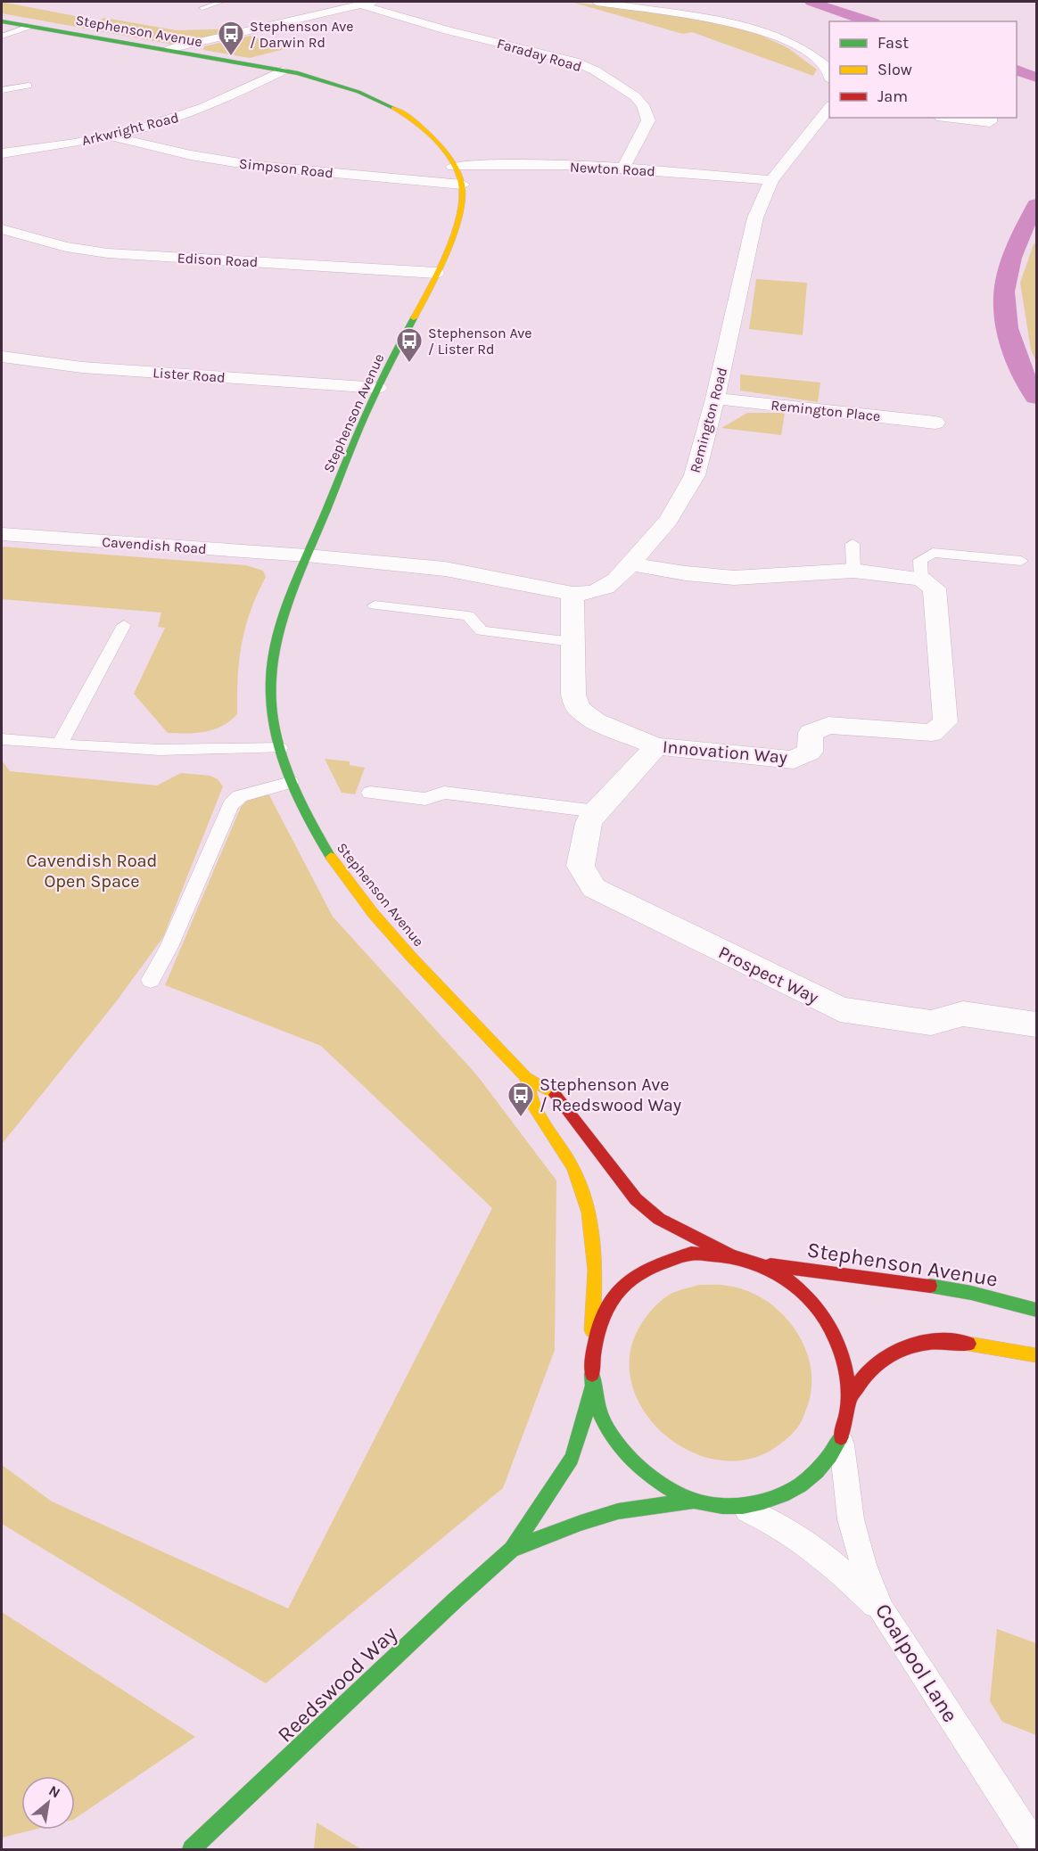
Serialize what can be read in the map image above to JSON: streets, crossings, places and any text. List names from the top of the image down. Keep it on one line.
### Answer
{"streets":{"street":["Stephenson Avenue","Faraday Road","Arkwright Road","Simpson Road","Newton Road","Edison Road","Lister Road","Remington Place","Remington Road","Cavendish Road","Innovation Way","Prospect Way","Reedswood Way"],"lane":["Coalpool Lane"]},"crossings":[["Stephenson Avenue","Arkwright Road"],["Stephenson Avenue","Simpson Road"],["Stephenson Avenue","Newton Road"],["Stephenson Avenue","Edison Road"],["Stephenson Avenue","Lister Road"],["Stephenson Avenue","Remington Road"],["Stephenson Avenue","Cavendish Road"],["Faraday Road","Newton Road"],["Arkwright Road","Simpson Road"],["Newton Road","Remington Road"],["Remington Place","Remington Road"],["Remington Road","Cavendish Road"],["Remington Road","Innovation Way"],["Innovation Way","Prospect Way"]],"parks":["Cavendish Road Open Space"],"places":{"bus stop":["Stephenson Ave / Darwin Rd","Stephenson Ave / Lister Rd","Stephenson Ave / Reedswood Way"]},"legend":["Fast","Slow","Jam"],"north":"top right"}
